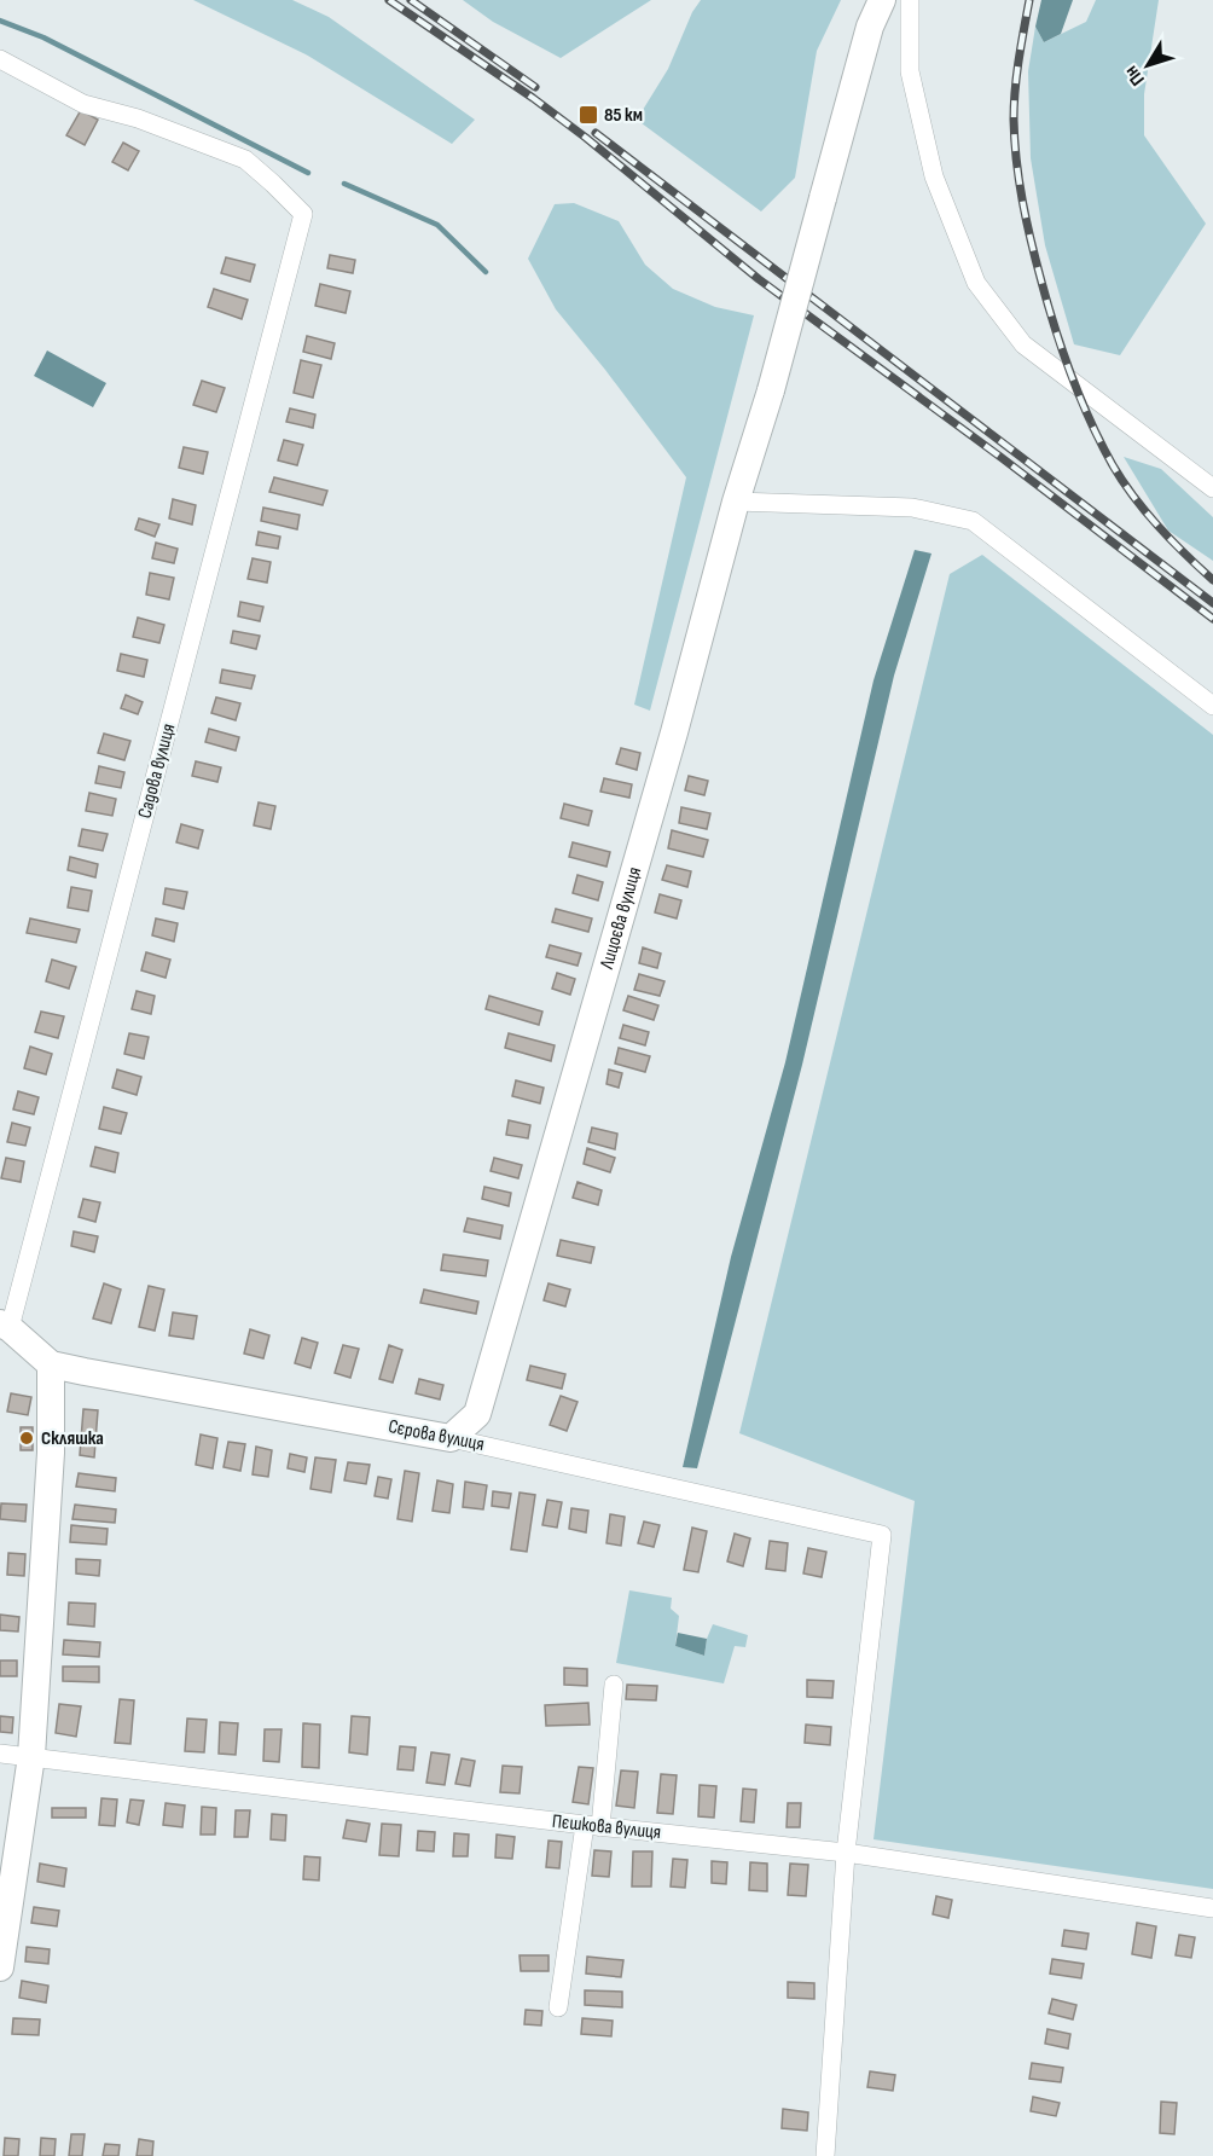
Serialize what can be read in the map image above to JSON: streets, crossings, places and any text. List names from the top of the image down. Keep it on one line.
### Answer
{"streets":{"street":["Садова вулиця","Лицоєва вулиця","Сєрова вулиця","Пєшкова вулиця"]},"crossings":[["Лицоєва вулиця","Сєрова вулиця"],["Сєрова вулиця","Пєшкова вулиця"]],"places":{"transit":["85 км"],"other":["Скляшка"]},"north":"bottom left"}
